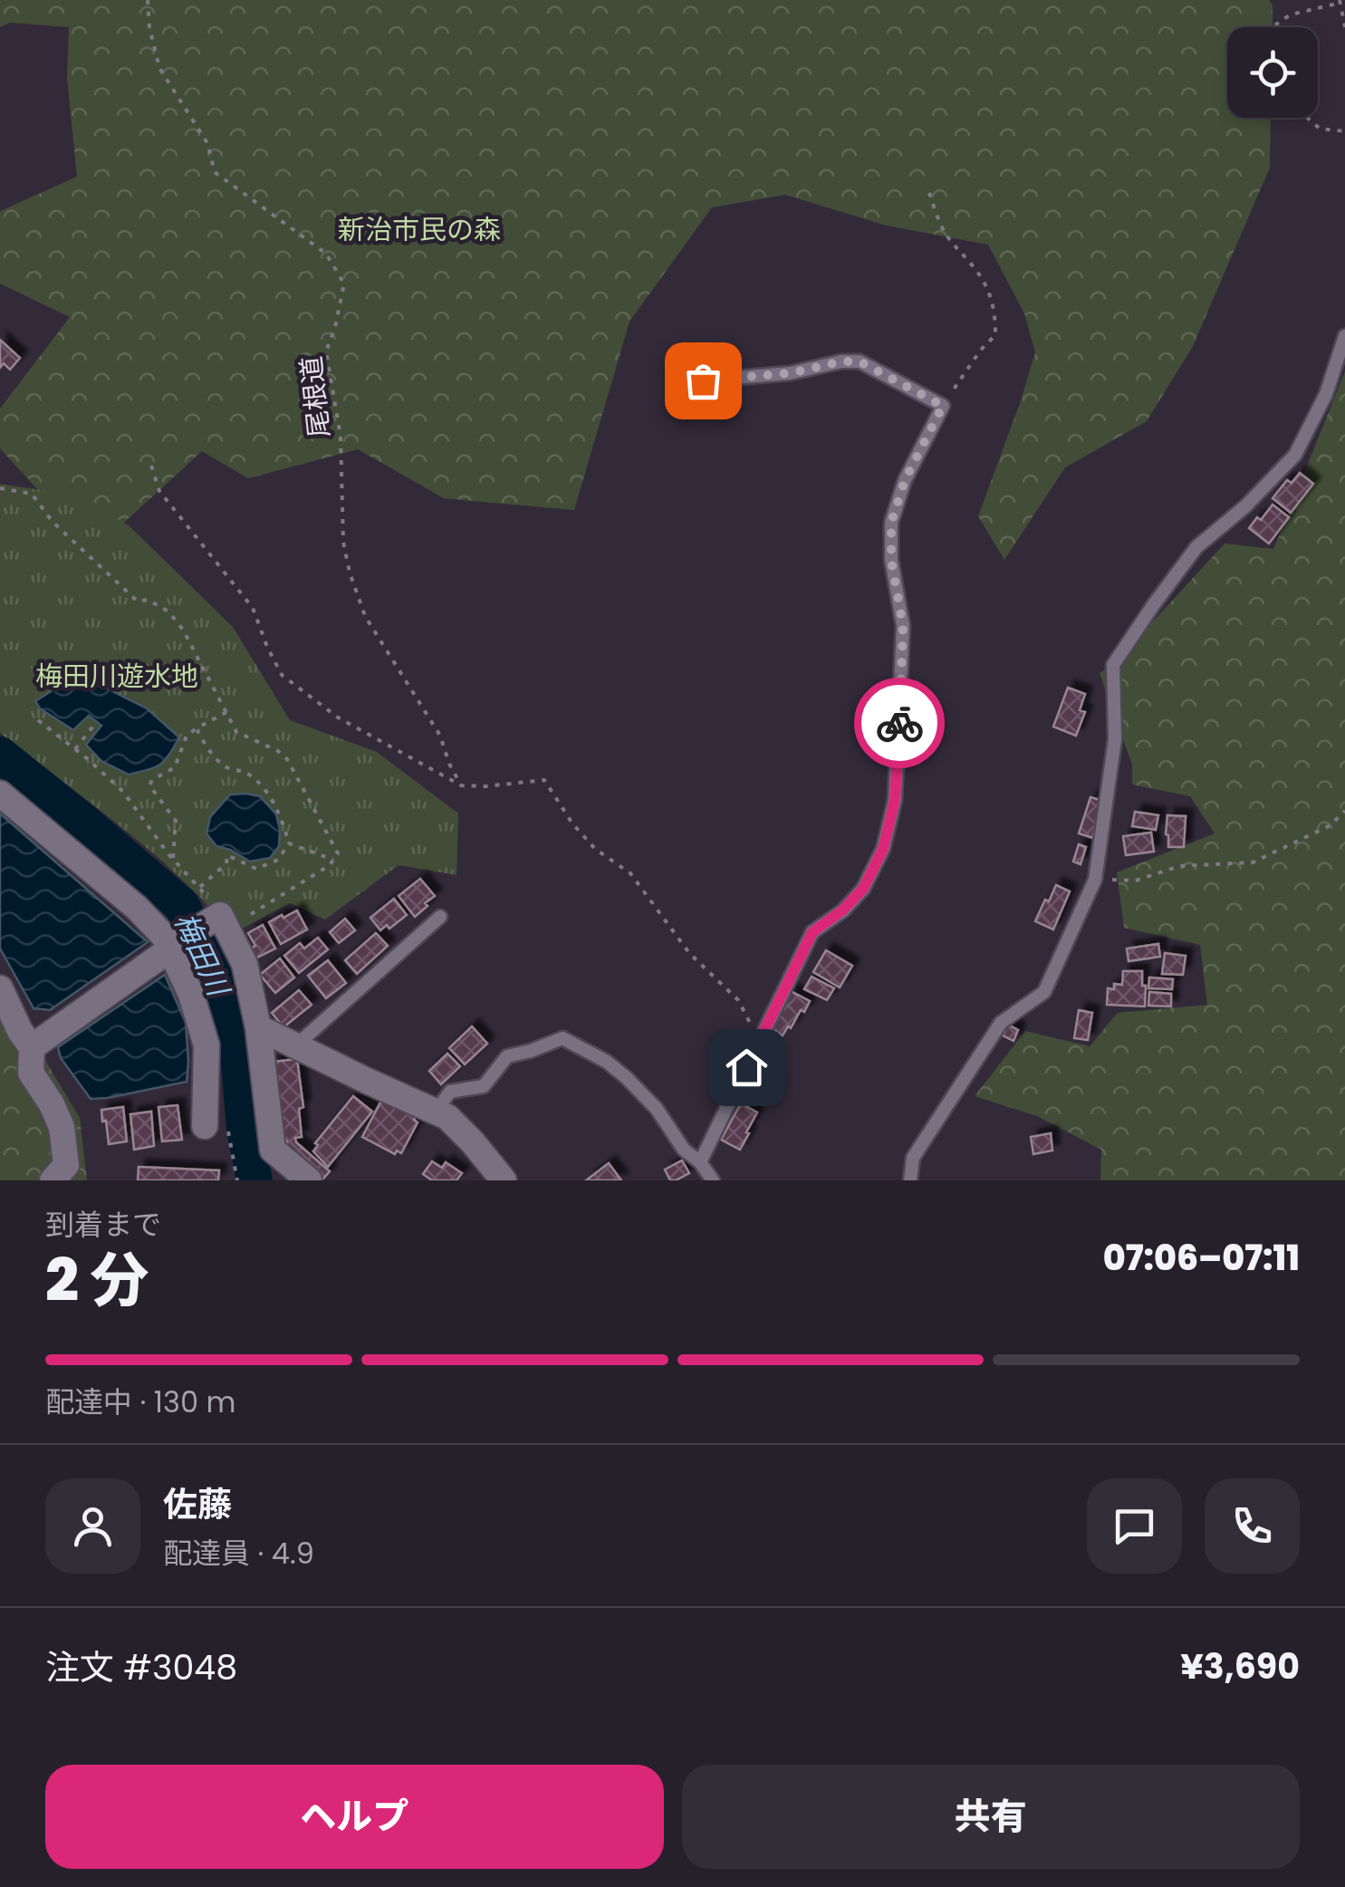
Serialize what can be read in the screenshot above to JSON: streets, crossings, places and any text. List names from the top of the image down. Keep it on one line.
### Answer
{"streets":{"path":["尾根道"]},"water":["梅田川"],"parks":["新治市民の森","梅田川遊水地"],"page":{"heading":["2 分","到着まで","07:06–07:11"],"panel":["佐藤","配達員 · 4.9","注文 #3048","¥3,690"],"bar":"配達中 · 130 m","buttons":["ヘルプ","共有"]}}
